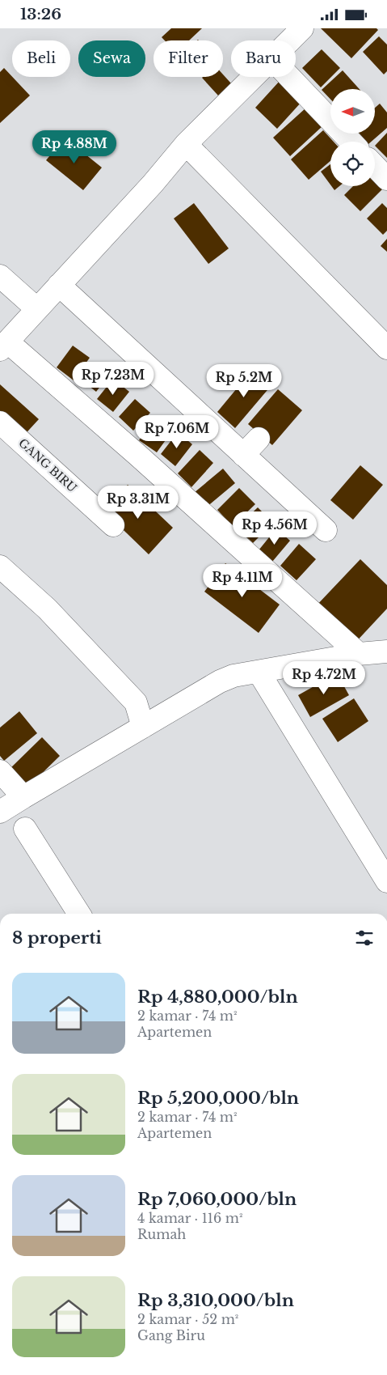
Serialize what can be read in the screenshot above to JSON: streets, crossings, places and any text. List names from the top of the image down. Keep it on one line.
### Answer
{"streets":{"street":["GANG BIRU"]},"north":"left","page":{"status":"13:26","chip":["Beli","Sewa","Filter","Baru"],"price":["Rp 4.88M","Rp 7.23M","Rp 5.2M","Rp 7.06M","Rp 3.31M","Rp 4.56M","Rp 4.11M","Rp 4.72M"],"heading":"8 properti","list":[{"name":"Rp 4,880,000/bln","note":"2 kamar · 74 m² · Apartemen"},{"name":"Rp 5,200,000/bln","note":"2 kamar · 74 m² · Apartemen"},{"name":"Rp 7,060,000/bln","note":"4 kamar · 116 m² · Rumah"},{"name":"Rp 3,310,000/bln","note":"2 kamar · 52 m² · Gang Biru"}]}}
